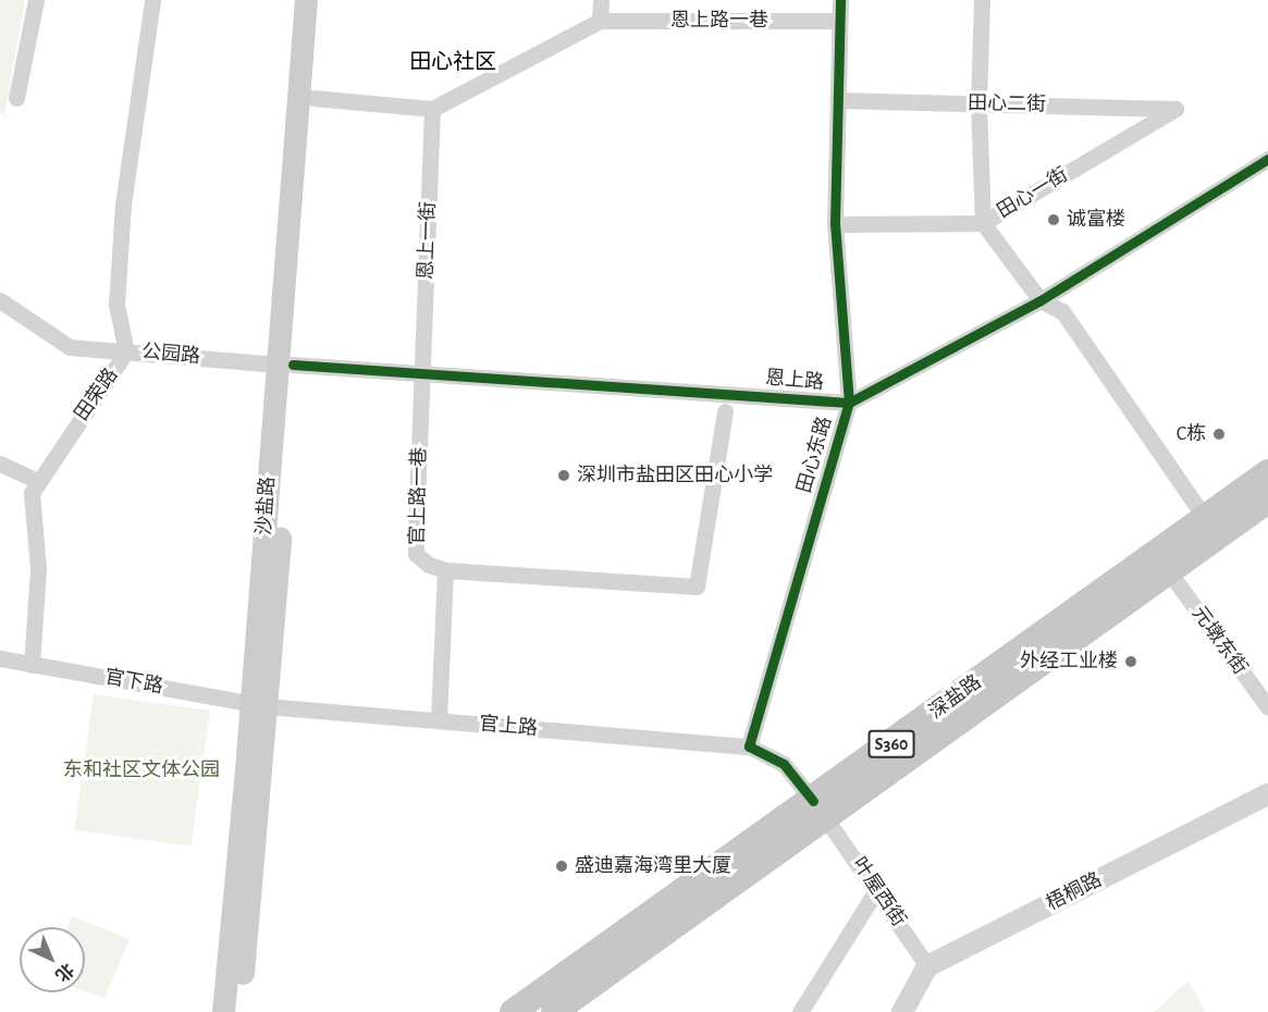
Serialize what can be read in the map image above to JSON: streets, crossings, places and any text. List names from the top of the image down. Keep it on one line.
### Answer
{"streets":{"main road":["沙盐路","深盐路","S360"],"street":["恩上路一巷","田心二街","田心一街","恩上一街","公园路","恩上路","田荣路","田心东路","官上路一巷","元墩东街","官下路","官上路","叶屋西街","梧桐路"]},"crossings":[["恩上路一巷","恩上一街"],["恩上路一巷","田心东路"],["田心二街","田心一街"],["田心二街","田心东路"],["田心一街","田心东路"],["恩上一街","恩上路"],["恩上一街","官上路一巷"],["公园路","恩上路"],["公园路","田荣路"],["公园路","沙盐路"],["恩上路","田心东路"],["恩上路","官上路一巷"],["恩上路","沙盐路"],["田荣路","官下路"],["田心东路","官上路"],["官上路一巷","官上路"],["沙盐路","官下路"],["沙盐路","官上路"],["元墩东街","深盐路"],["官下路","官上路"],["深盐路","叶屋西街"],["叶屋西街","梧桐路"]],"districts":["田心社区"],"parks":["东和社区文体公园"],"places":["诚富楼","C栋","深圳市盐田区田心小学","外经工业楼","盛迪嘉海湾里大厦"],"north":"bottom right"}
